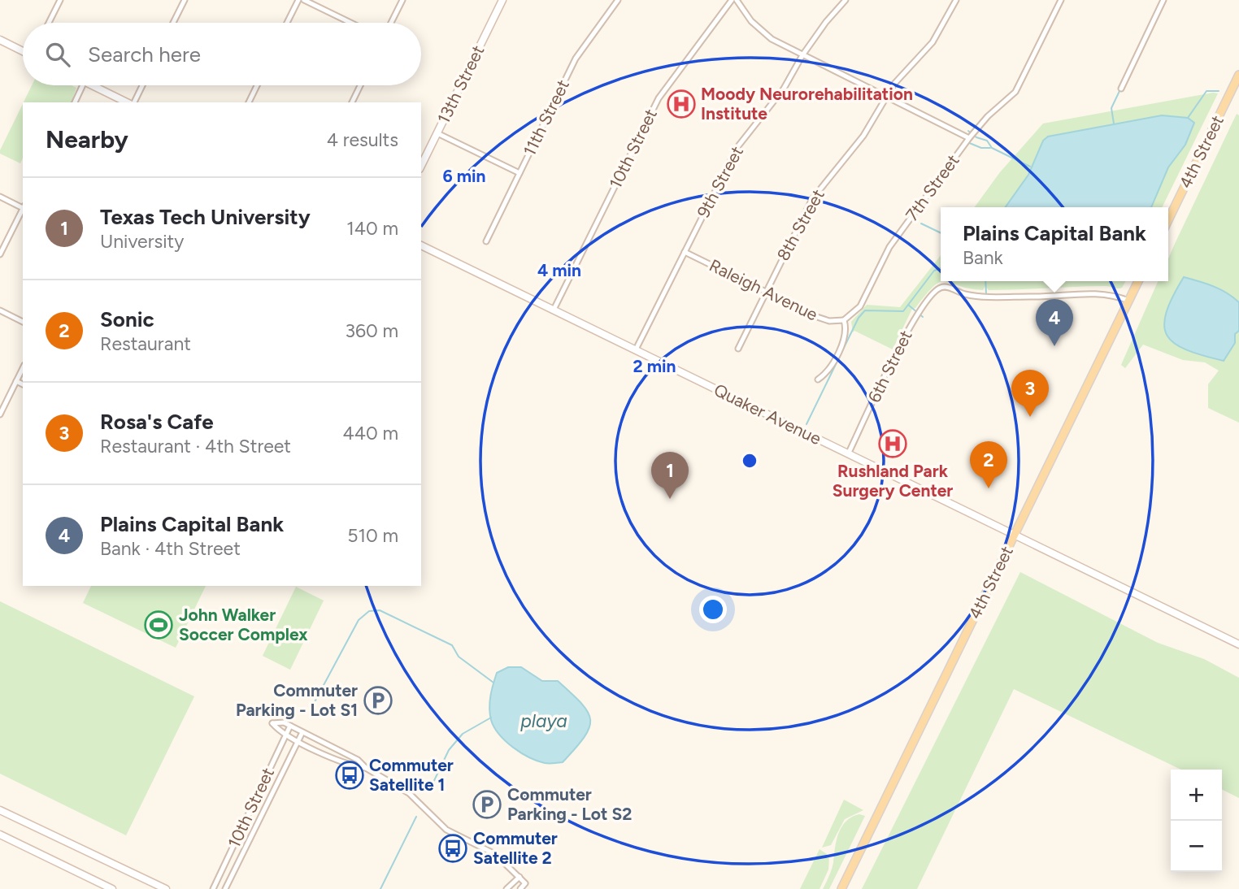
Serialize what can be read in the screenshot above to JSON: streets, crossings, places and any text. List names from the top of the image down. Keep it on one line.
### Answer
{"streets":{"main road":["13th Street","4th Street","Quaker Avenue"],"street":["11th Street","10th Street","9th Street","7th Street","8th Street","Raleigh Avenue","6th Street"]},"crossings":[["10th Street","Quaker Avenue"],["4th Street","6th Street"],["4th Street","Quaker Avenue"],["9th Street","Raleigh Avenue"],["9th Street","Quaker Avenue"],["7th Street","Raleigh Avenue"],["8th Street","Raleigh Avenue"],["6th Street","Quaker Avenue"]],"water":["playa"],"places":{"hospital":["Moody Neurorehabilitation Institute","Rushland Park Surgery Center"],"sports":["John Walker Soccer Complex"],"parking":["Commuter Parking - Lot S1","Commuter Parking - Lot S2"],"bus stop":["Commuter Satellite 1","Commuter Satellite 2"]},"page":{"search":"Search here","heading":["Nearby","4 results"],"list":[{"mark":"1","name":"Texas Tech University","note":"University","value":"140 m"},{"mark":"2","name":"Sonic","note":"Restaurant","value":"360 m"},{"mark":"3","name":"Rosa's Cafe","note":"Restaurant · 4th Street","value":"440 m"},{"mark":"4","name":"Plains Capital Bank","note":"Bank · 4th Street","value":"510 m"}],"popup":["Plains Capital Bank","Bank"],"pins":["4","3","2","1"],"map_buttons":["+","−"]},"rings":["6 min","4 min","2 min"]}
